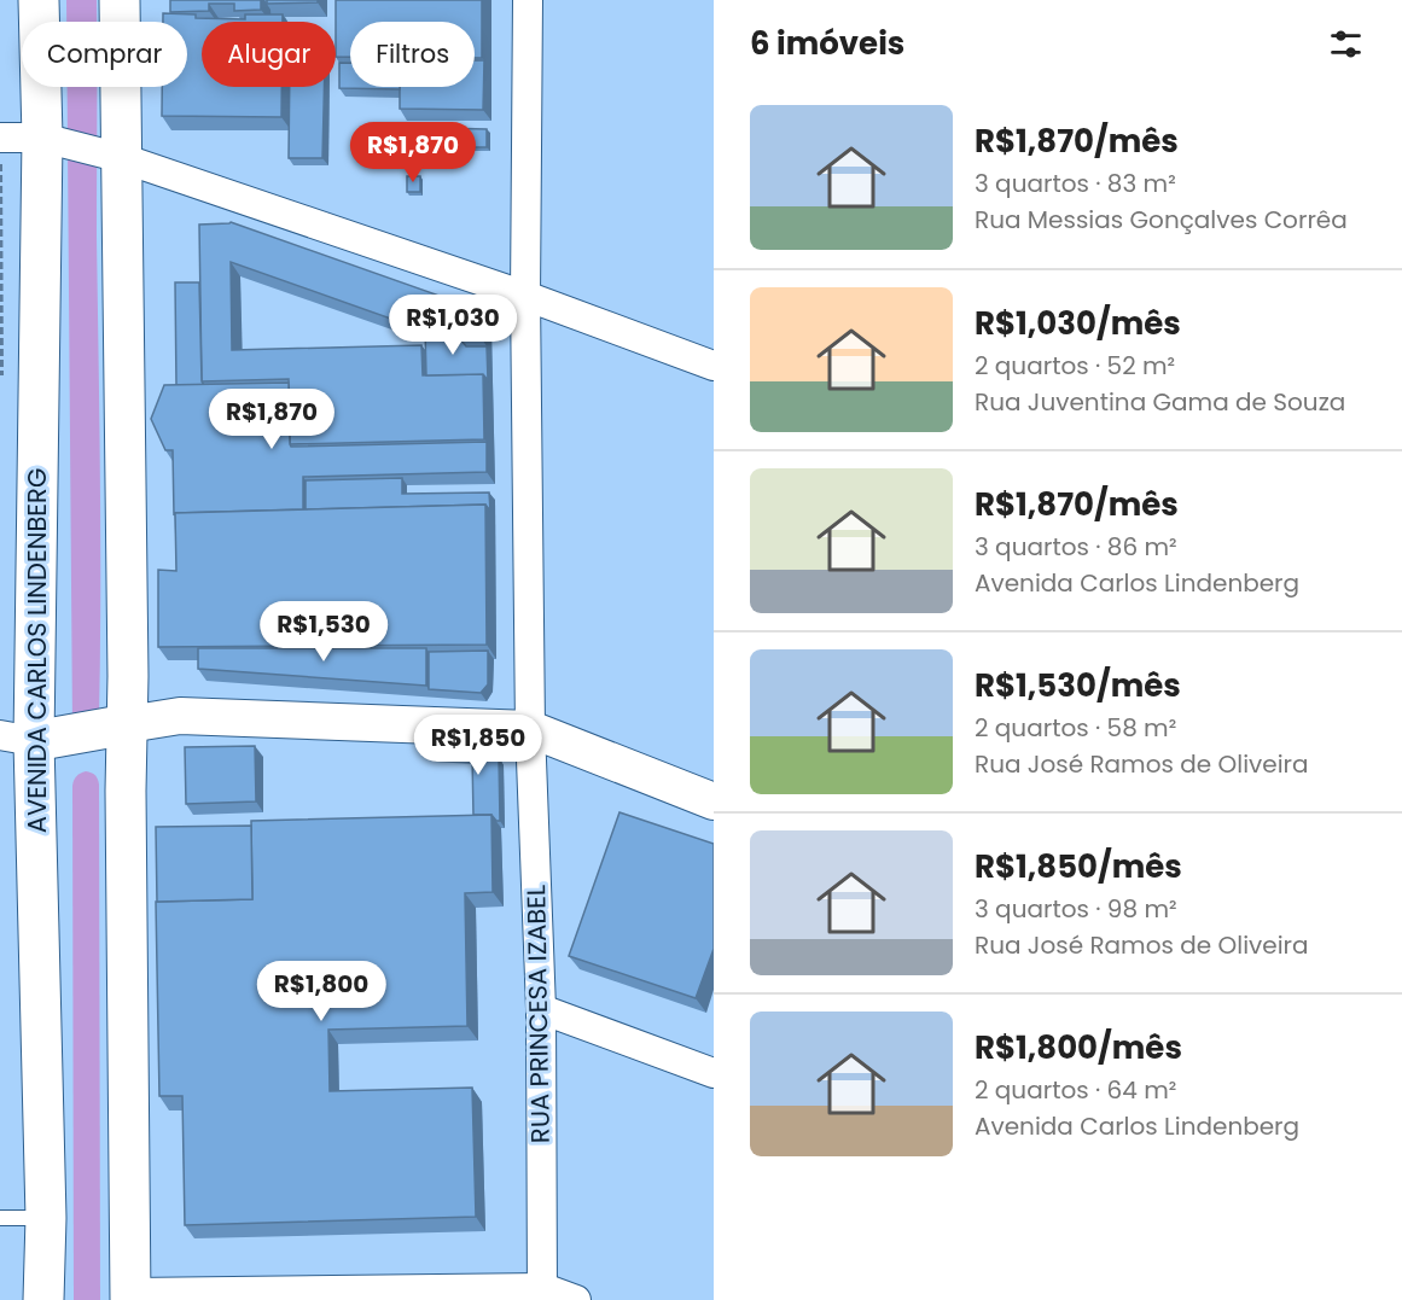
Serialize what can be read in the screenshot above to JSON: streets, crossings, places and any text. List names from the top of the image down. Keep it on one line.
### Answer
{"streets":{"main road":["AVENIDA CARLOS LINDENBERG"],"street":["RUA PRINCESA IZABEL"]},"page":{"heading":"6 imóveis","chip":["Comprar","Alugar","Filtros"],"list":[{"name":"R$1,870/mês","note":"3 quartos · 83 m² · Rua Messias Gonçalves Corrêa"},{"name":"R$1,030/mês","note":"2 quartos · 52 m² · Rua Juventina Gama de Souza"},{"name":"R$1,870/mês","note":"3 quartos · 86 m² · Avenida Carlos Lindenberg"},{"name":"R$1,530/mês","note":"2 quartos · 58 m² · Rua José Ramos de Oliveira"},{"name":"R$1,850/mês","note":"3 quartos · 98 m² · Rua José Ramos de Oliveira"},{"name":"R$1,800/mês","note":"2 quartos · 64 m² · Avenida Carlos Lindenberg"}],"price":["R$1,870","R$1,030","R$1,870","R$1,530","R$1,850","R$1,800"]}}
